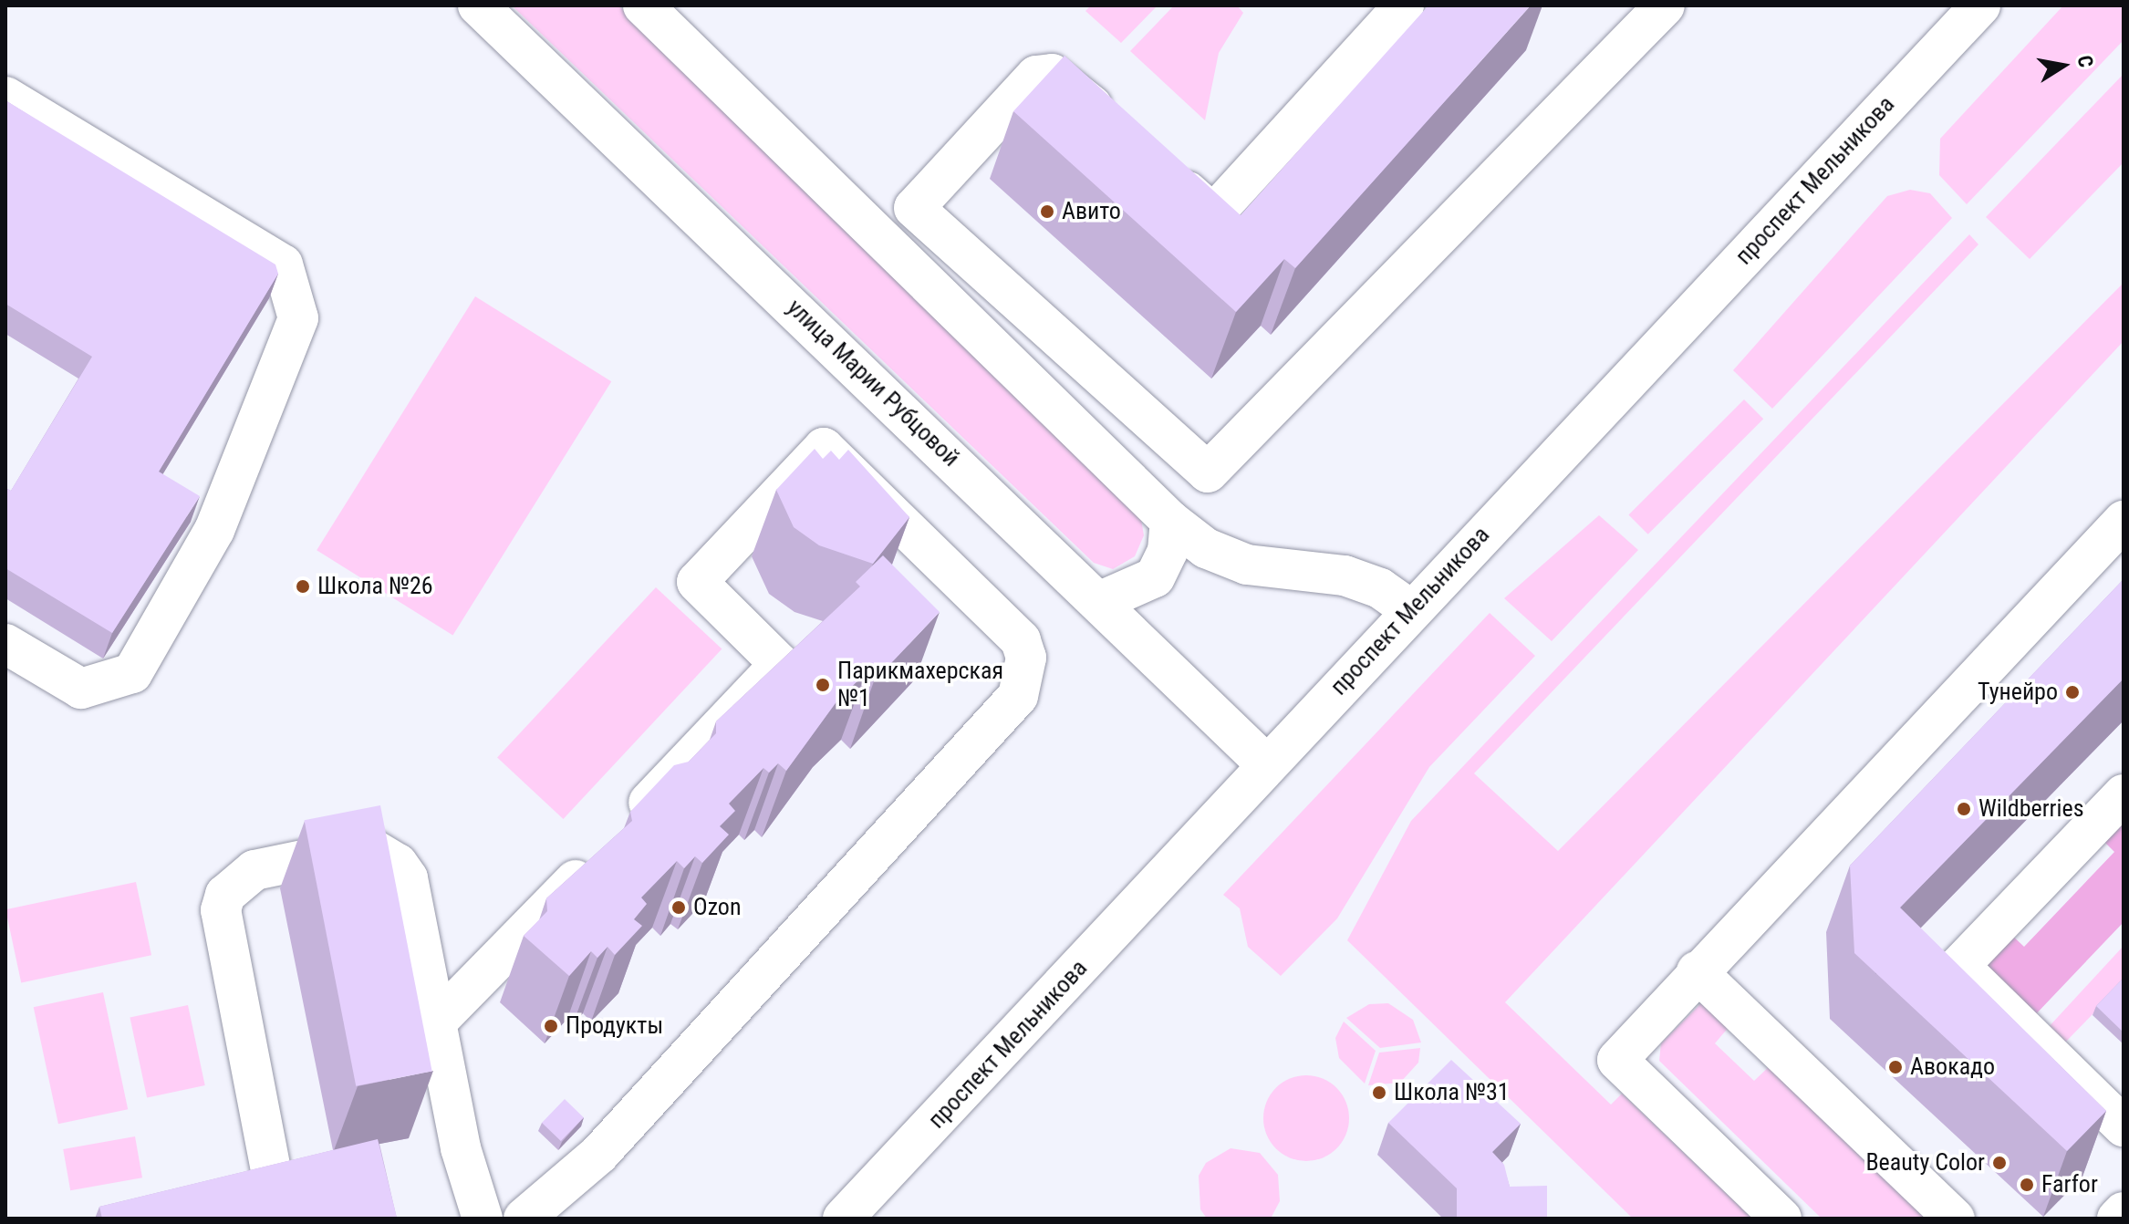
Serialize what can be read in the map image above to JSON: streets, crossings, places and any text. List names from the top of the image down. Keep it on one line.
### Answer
{"streets":{"street":["проспект Мельникова","улица Марии Рубцовой"]},"crossings":[["проспект Мельникова","улица Марии Рубцовой"]],"places":["Авито","Школа №26","Парикмахерская №1","Тунейро","Wildberries","Ozon","Продукты","Авокадо","Школа №31","Beauty Color","Farfor"],"north":"right"}
